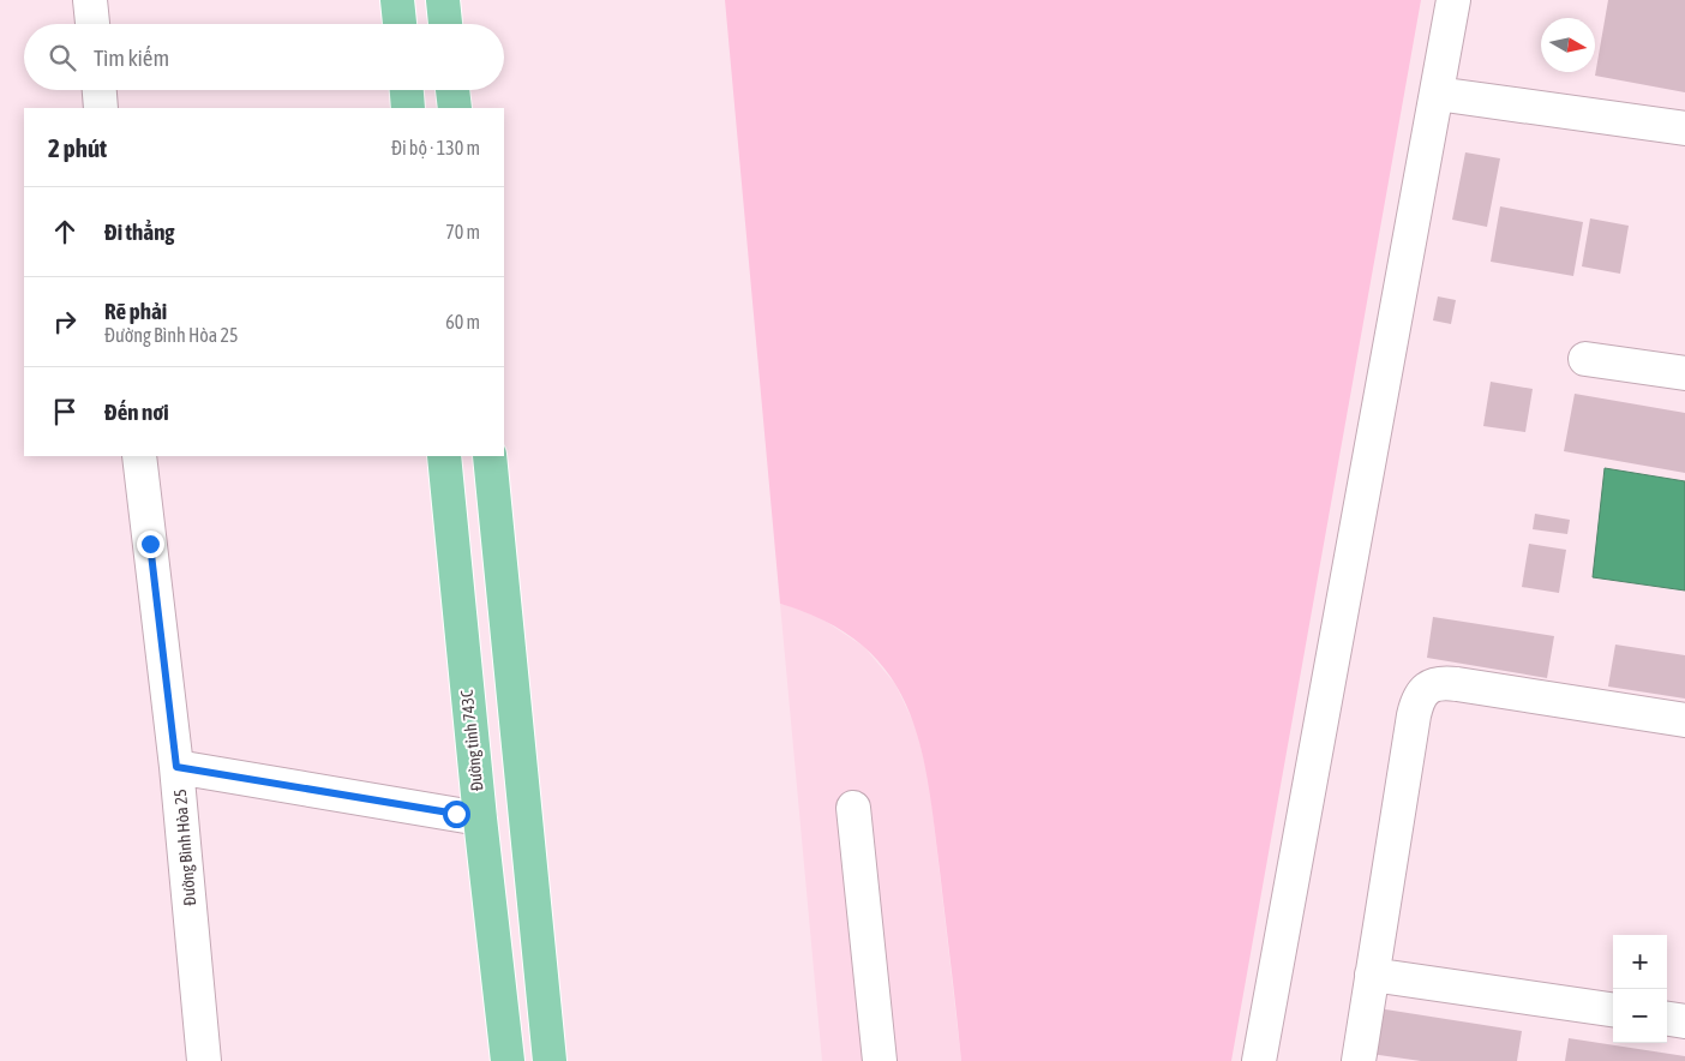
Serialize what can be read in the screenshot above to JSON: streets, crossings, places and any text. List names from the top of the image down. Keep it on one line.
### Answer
{"streets":{"main road":["Đường tỉnh 743C"],"street":["Đường Bình Hòa 25"]},"north":"right","page":{"search":"Tìm kiếm","heading":["2 phút","Đi bộ · 130 m"],"list":[["Đi thẳng","70 m"],["Rẽ phải","Đường Bình Hòa 25","60 m"],"Đến nơi"],"map_buttons":["+","−"]}}
